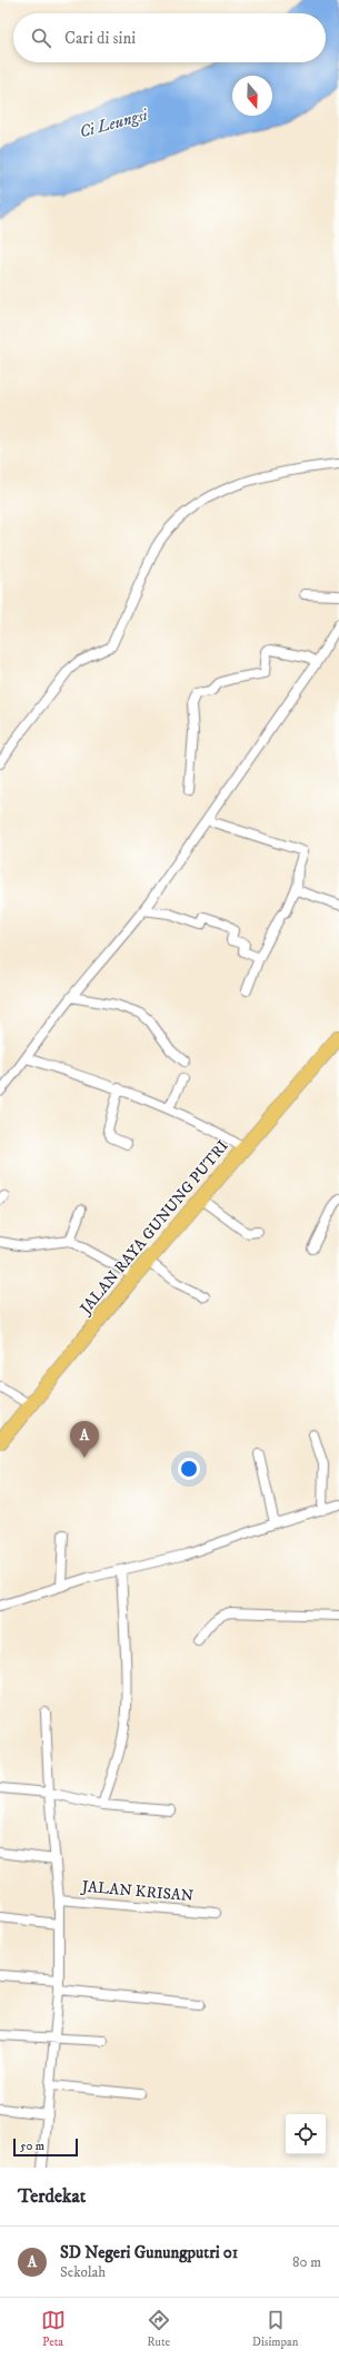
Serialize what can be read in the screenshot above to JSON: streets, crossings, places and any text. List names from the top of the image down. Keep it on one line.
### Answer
{"streets":{"main road":["JALAN RAYA GUNUNG PUTRI"],"street":["JALAN KRISAN"]},"water":["Ci Leungsi"],"scale_bar":"50 m","north":"bottom","page":{"search":"Cari di sini","pins":"A","scale":"50 m","heading":"Terdekat","list":[{"mark":"A","name":"SD Negeri Gunungputri 01","note":"Sekolah","value":"80 m"}],"nav":["Peta","Rute","Disimpan"]}}
